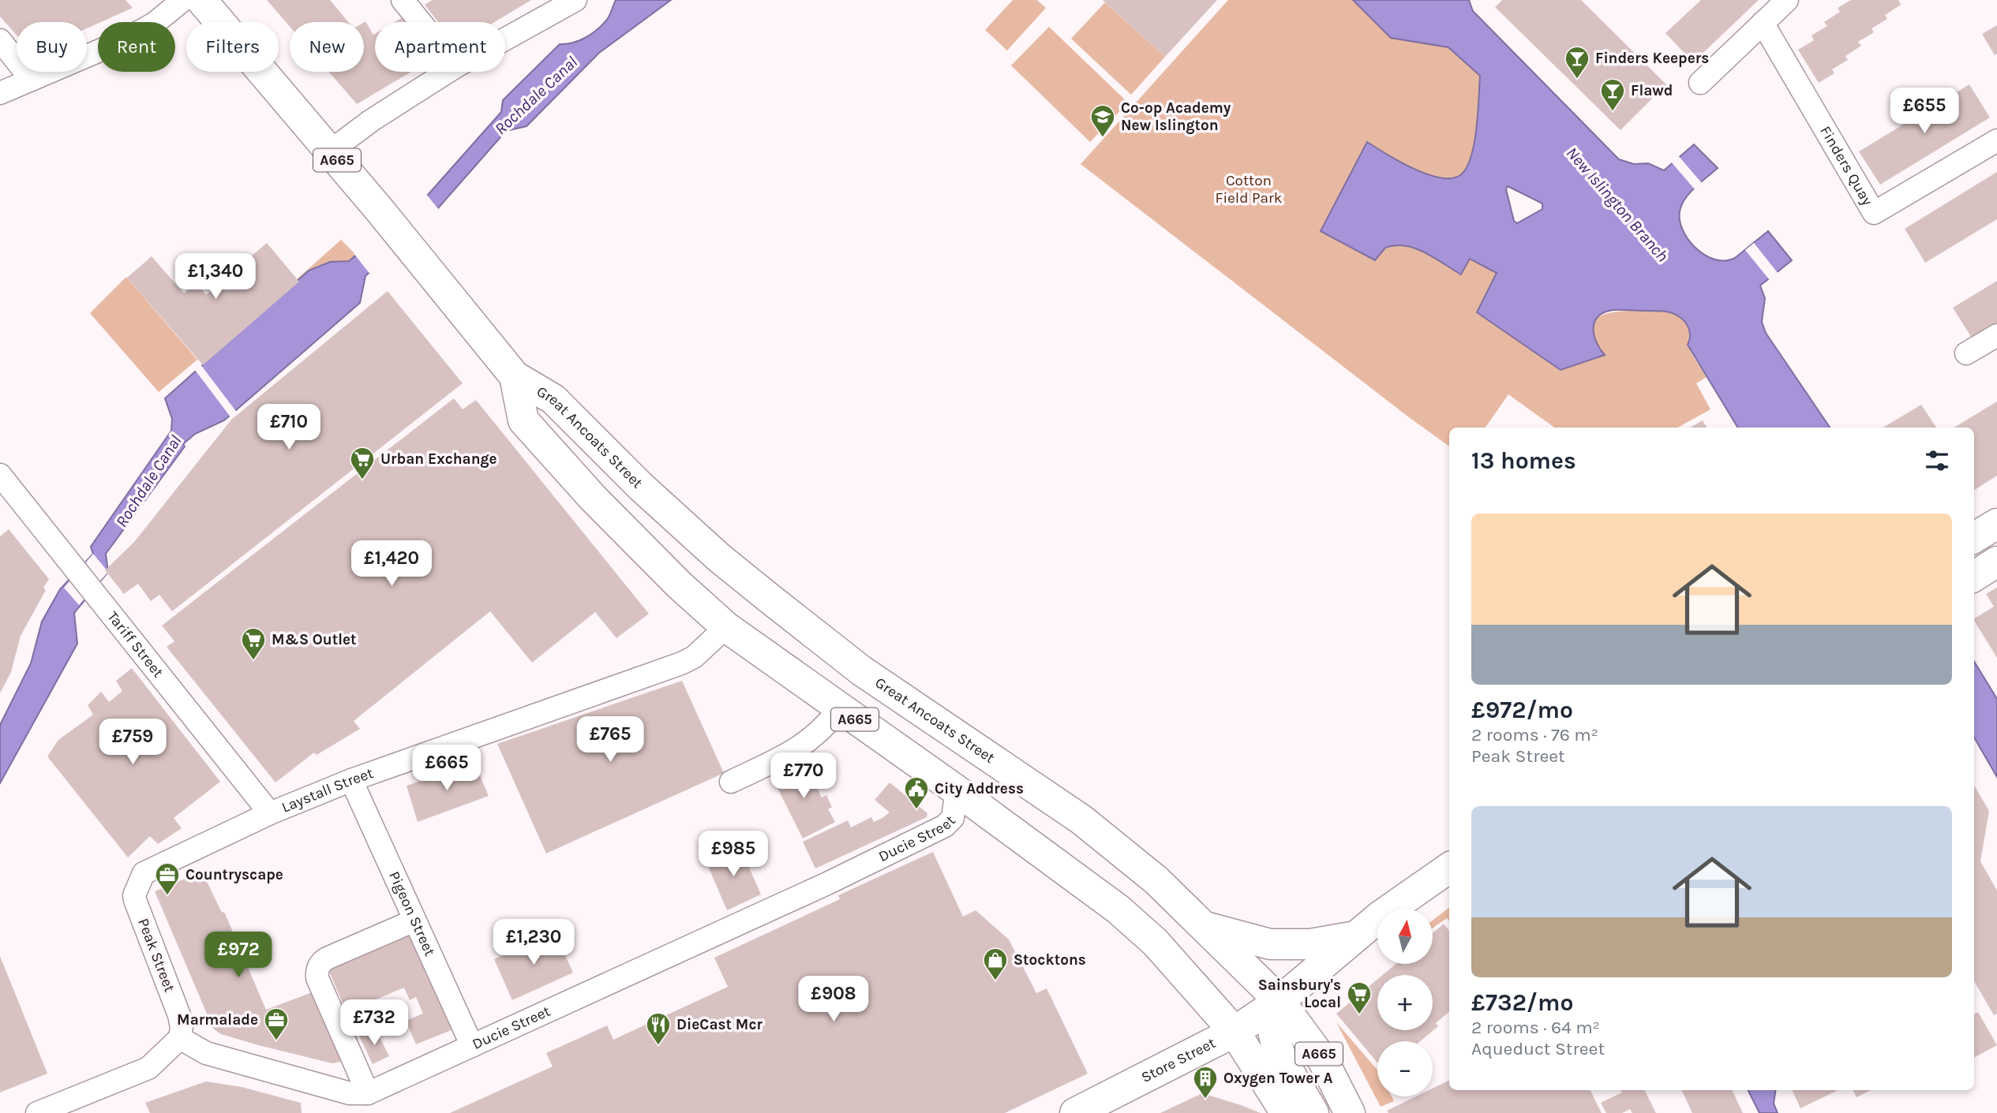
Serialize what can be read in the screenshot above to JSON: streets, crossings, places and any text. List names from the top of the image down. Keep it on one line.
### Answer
{"streets":{"main road":["A665","Great Ancoats Street","Store Street"],"street":["Finders Quay","Tariff Street","Laystall Street","Ducie Street","Pigeon Street","Peak Street"]},"crossings":[["Great Ancoats Street","Laystall Street"],["Great Ancoats Street","Ducie Street"],["Great Ancoats Street","Store Street"],["Tariff Street","Laystall Street"],["Laystall Street","Pigeon Street"],["Laystall Street","Peak Street"],["Ducie Street","Pigeon Street"],["Ducie Street","Peak Street"]],"water":["Rochdale Canal","New Islington Branch"],"parks":["Cotton Field Park"],"places":{"bar":["Finders Keepers","Flawd"],"school or university":["Co-op Academy New Islington"],"supermarket":["Urban Exchange","M&S Outlet","Sainsbury's Local"],"public building":["City Address"],"office":["Countryscape","Marmalade"],"shop":["Stocktons"],"restaurant":["DieCast Mcr"],"building":["Oxygen Tower A"]},"north":"top","page":{"chip":["Buy","Rent","Filters","New","Apartment"],"price":["£655","£1,340","£710","£1,420","£765","£759","£665","£770","£985","£1,230","£972","£908","£732"],"heading":"13 homes","list":[{"name":"£972/mo","note":"2 rooms · 76 m² · Peak Street"},{"name":"£732/mo","note":"2 rooms · 64 m² · Aqueduct Street"}],"map_buttons":["+","−"]}}
